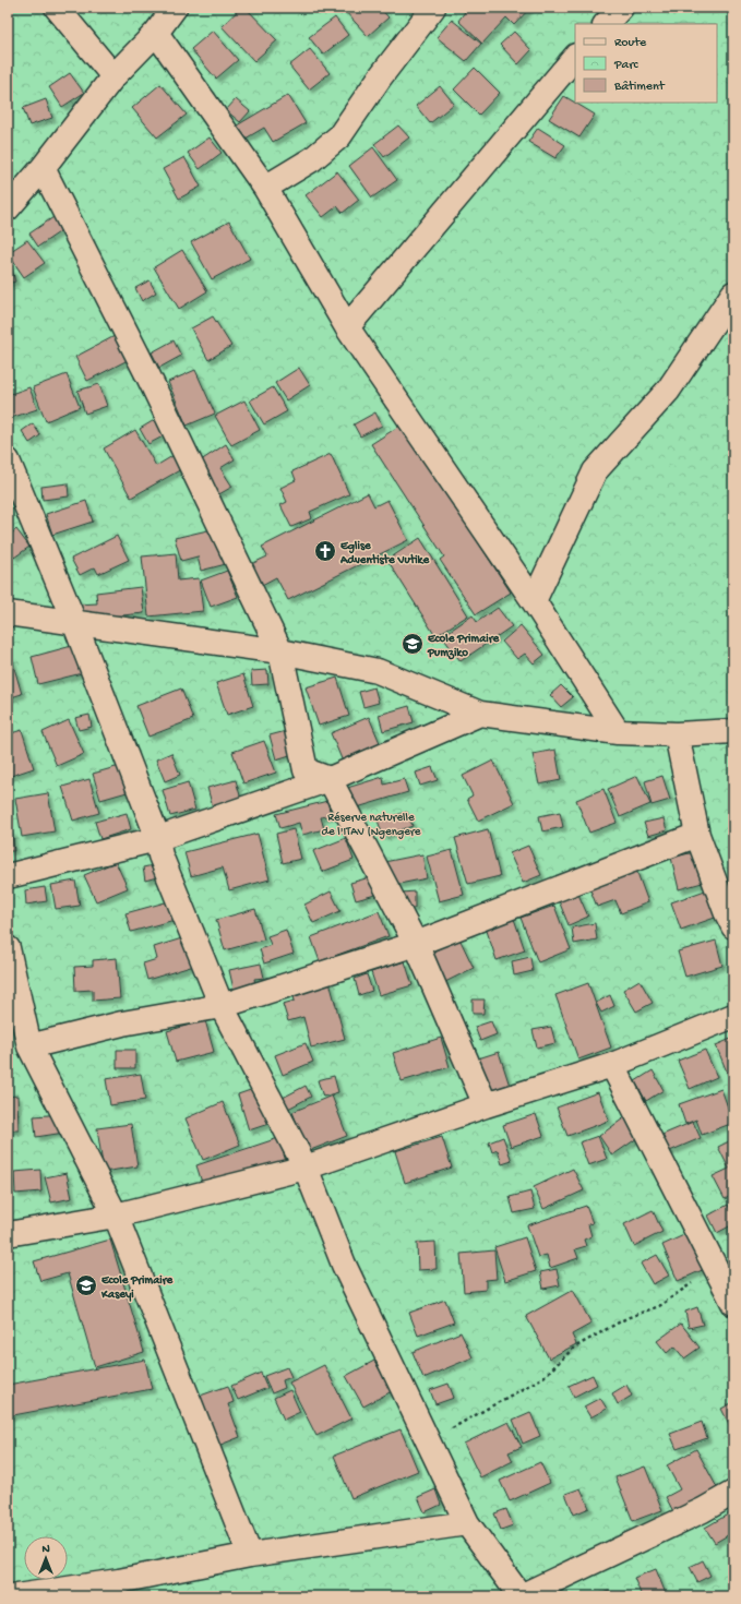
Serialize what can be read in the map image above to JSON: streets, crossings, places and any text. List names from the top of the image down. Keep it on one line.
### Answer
{"parks":["Réserve naturelle de l'ITAV (Ngengere"],"places":{"church":["Eglise Adventiste Vutike"],"school or university":["Ecole Primaire Pumziko","Ecole Primaire Kaseyi"]},"legend":["Route","Parc","Bâtiment"],"north":"top"}
